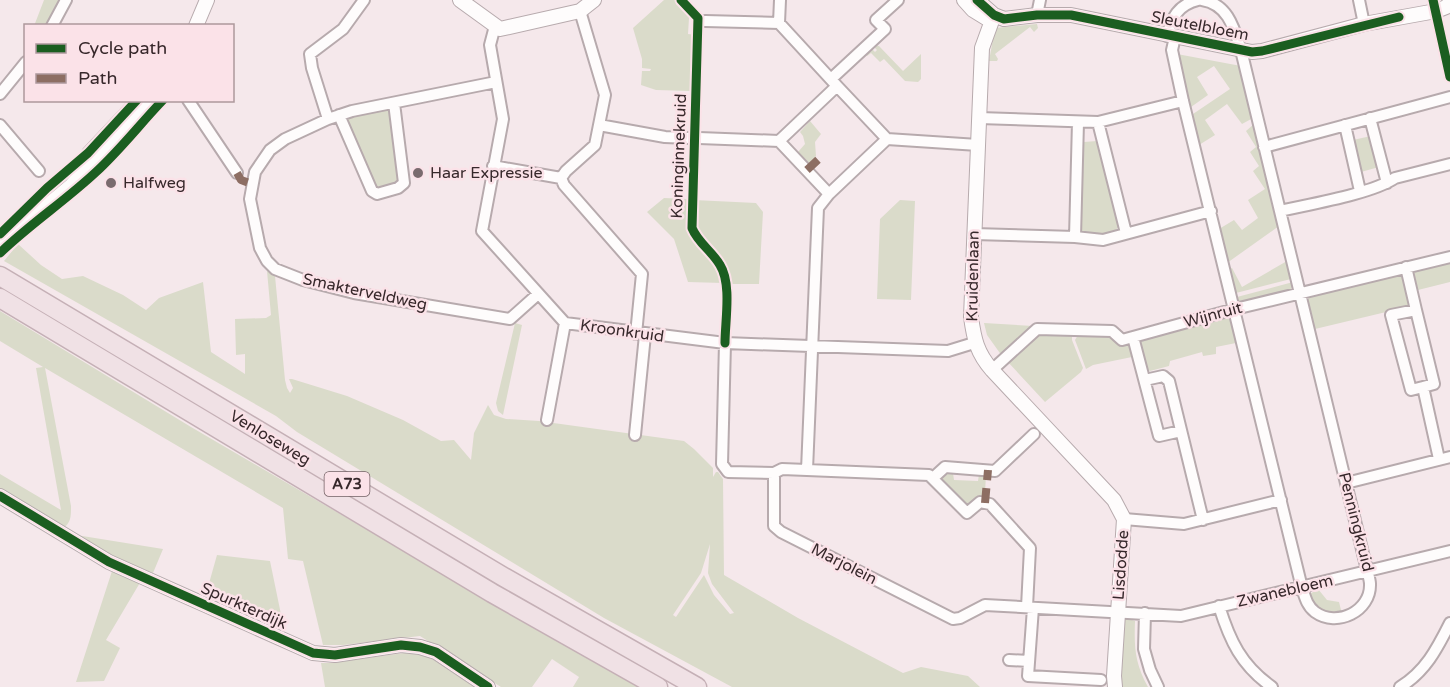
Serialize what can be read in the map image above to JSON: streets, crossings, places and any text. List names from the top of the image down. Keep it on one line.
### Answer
{"streets":{"highway":["Venloseweg","A73"],"street":["Sleutelbloem","Kruidenlaan","Smakterveldweg","Wijnruit","Kroonkruid","Penningkruid","Marjolein","Lisdodde","Zwanebloem","Spurkterdijk"],"cycle path":["Koninginnekruid"]},"crossings":[["Sleutelbloem","Kruidenlaan"],["Sleutelbloem","Penningkruid"],["Kruidenlaan","Wijnruit"],["Kruidenlaan","Kroonkruid"],["Kruidenlaan","Lisdodde"],["Smakterveldweg","Kroonkruid"],["Wijnruit","Penningkruid"],["Penningkruid","Zwanebloem"],["Marjolein","Lisdodde"],["Marjolein","Zwanebloem"],["Lisdodde","Zwanebloem"]],"places":["Haar Expressie","Halfweg"],"legend":["Cycle path","Path"]}
